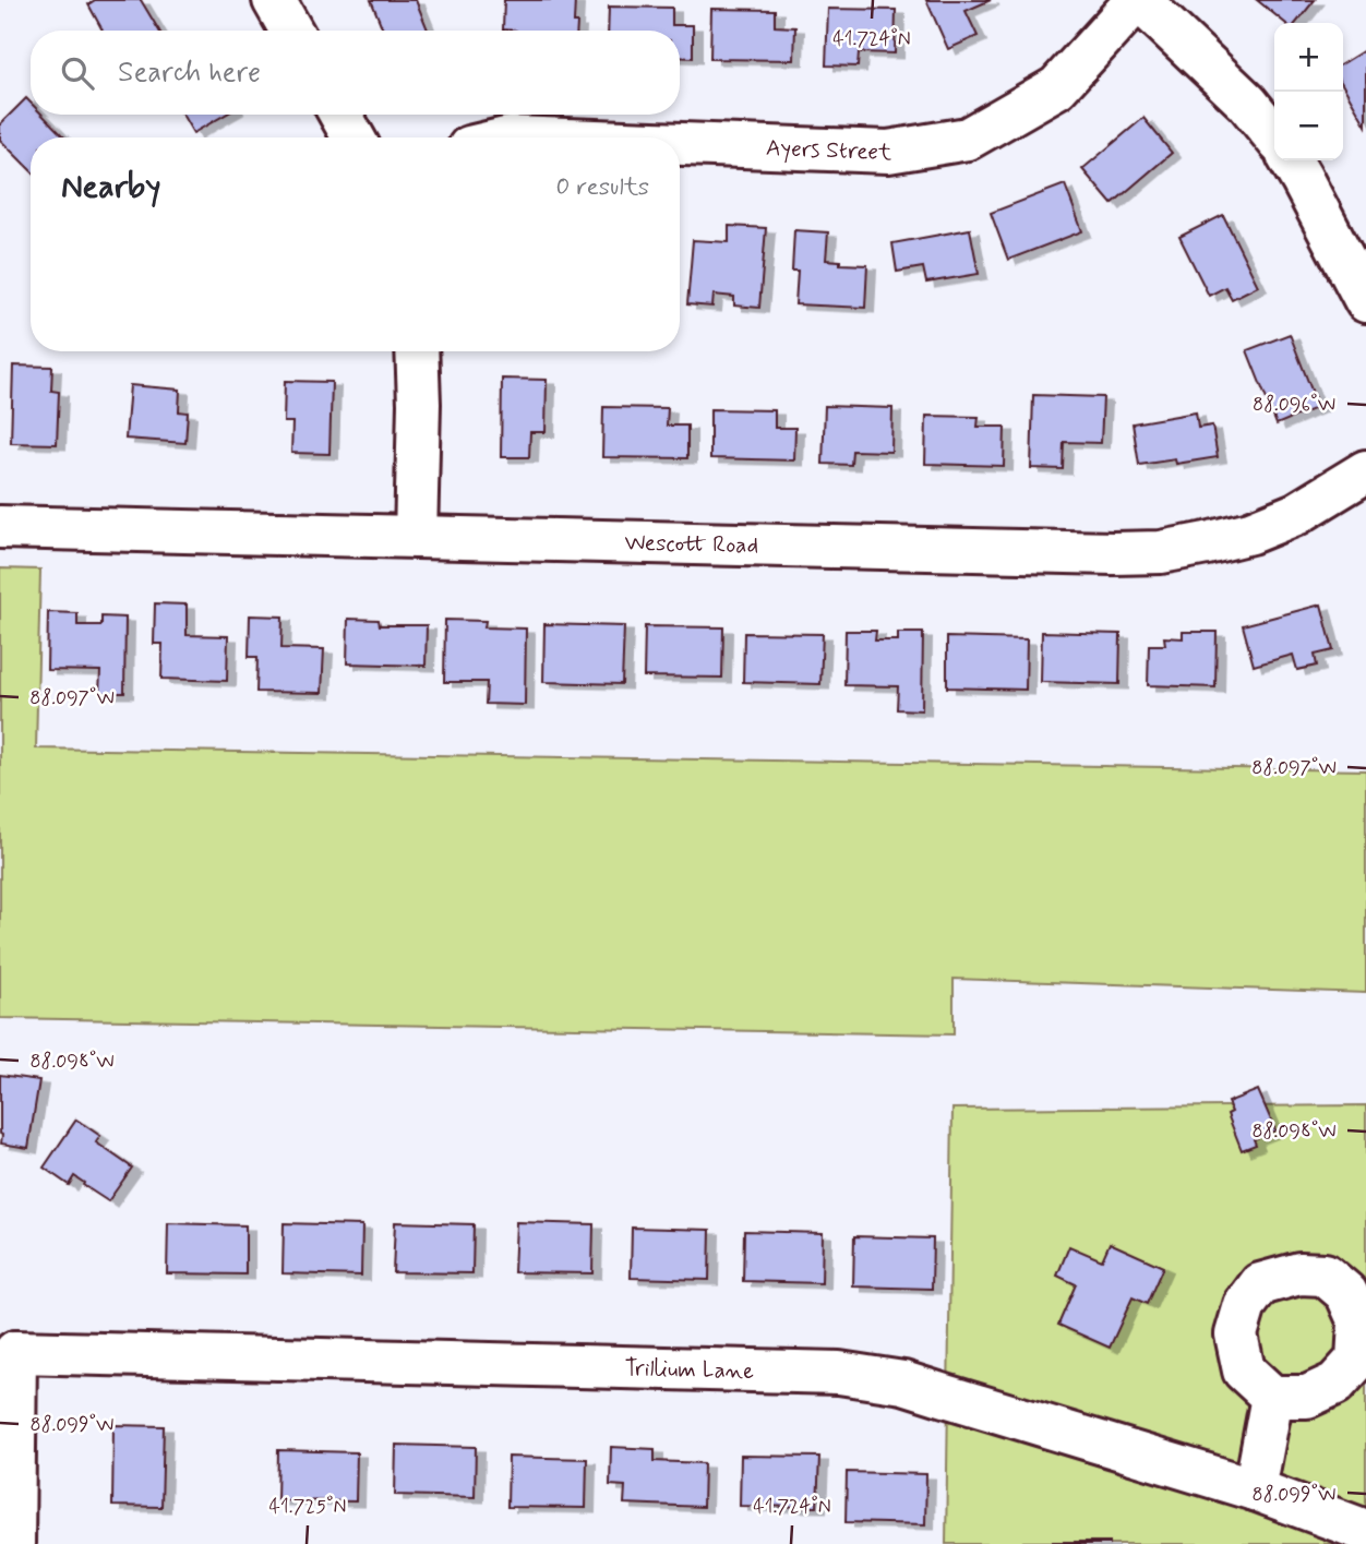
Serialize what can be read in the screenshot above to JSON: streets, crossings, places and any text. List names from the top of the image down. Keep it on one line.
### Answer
{"streets":{"street":["Ayers Street","Wescott Road","Trillium Lane"]},"page":{"map_buttons":["+","−"],"search":"Search here","heading":["Nearby","0 results"]},"coordinates":["41.724°N","88.096°W","88.097°W","88.098°W","88.099°W","41.725°N"]}
